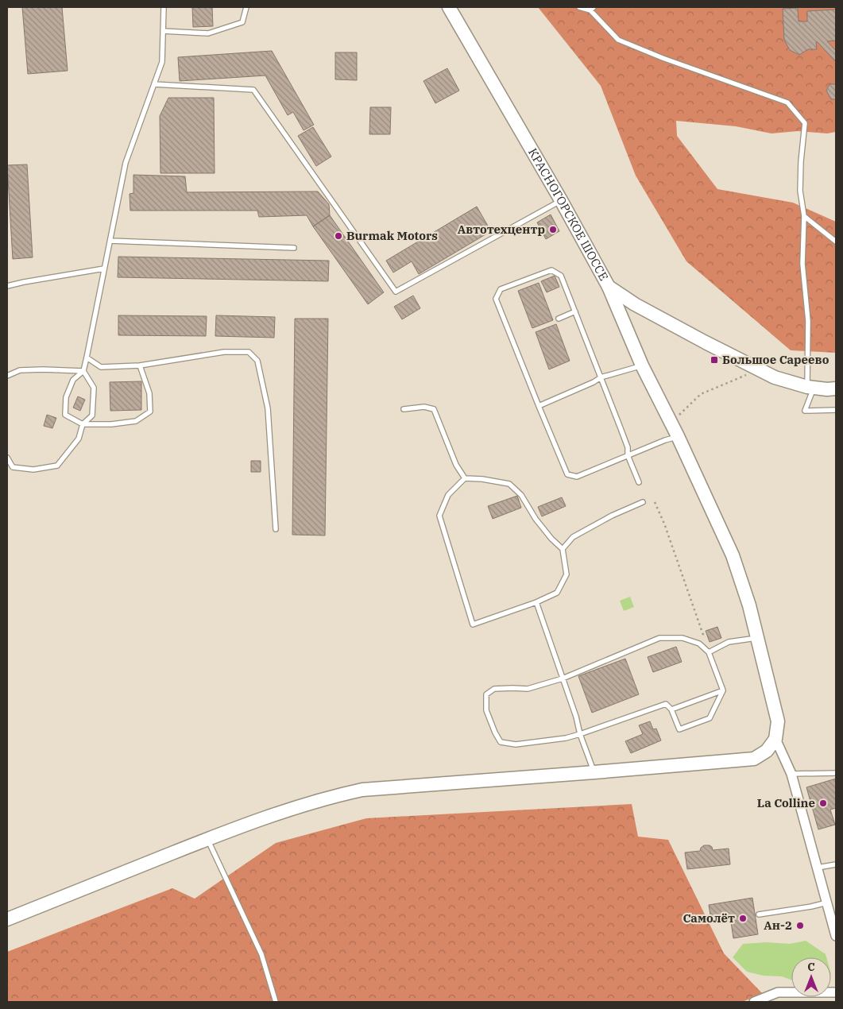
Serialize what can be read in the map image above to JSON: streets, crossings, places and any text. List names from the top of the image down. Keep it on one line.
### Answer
{"streets":{"street":["КРАСНОГОРСКОЕ ШОССЕ"]},"places":{"other":["Автотехцентр","Burmak Motors","La Colline","Самолёт","Ан-2"],"transit":["Большое Сареево"]},"north":"top"}
